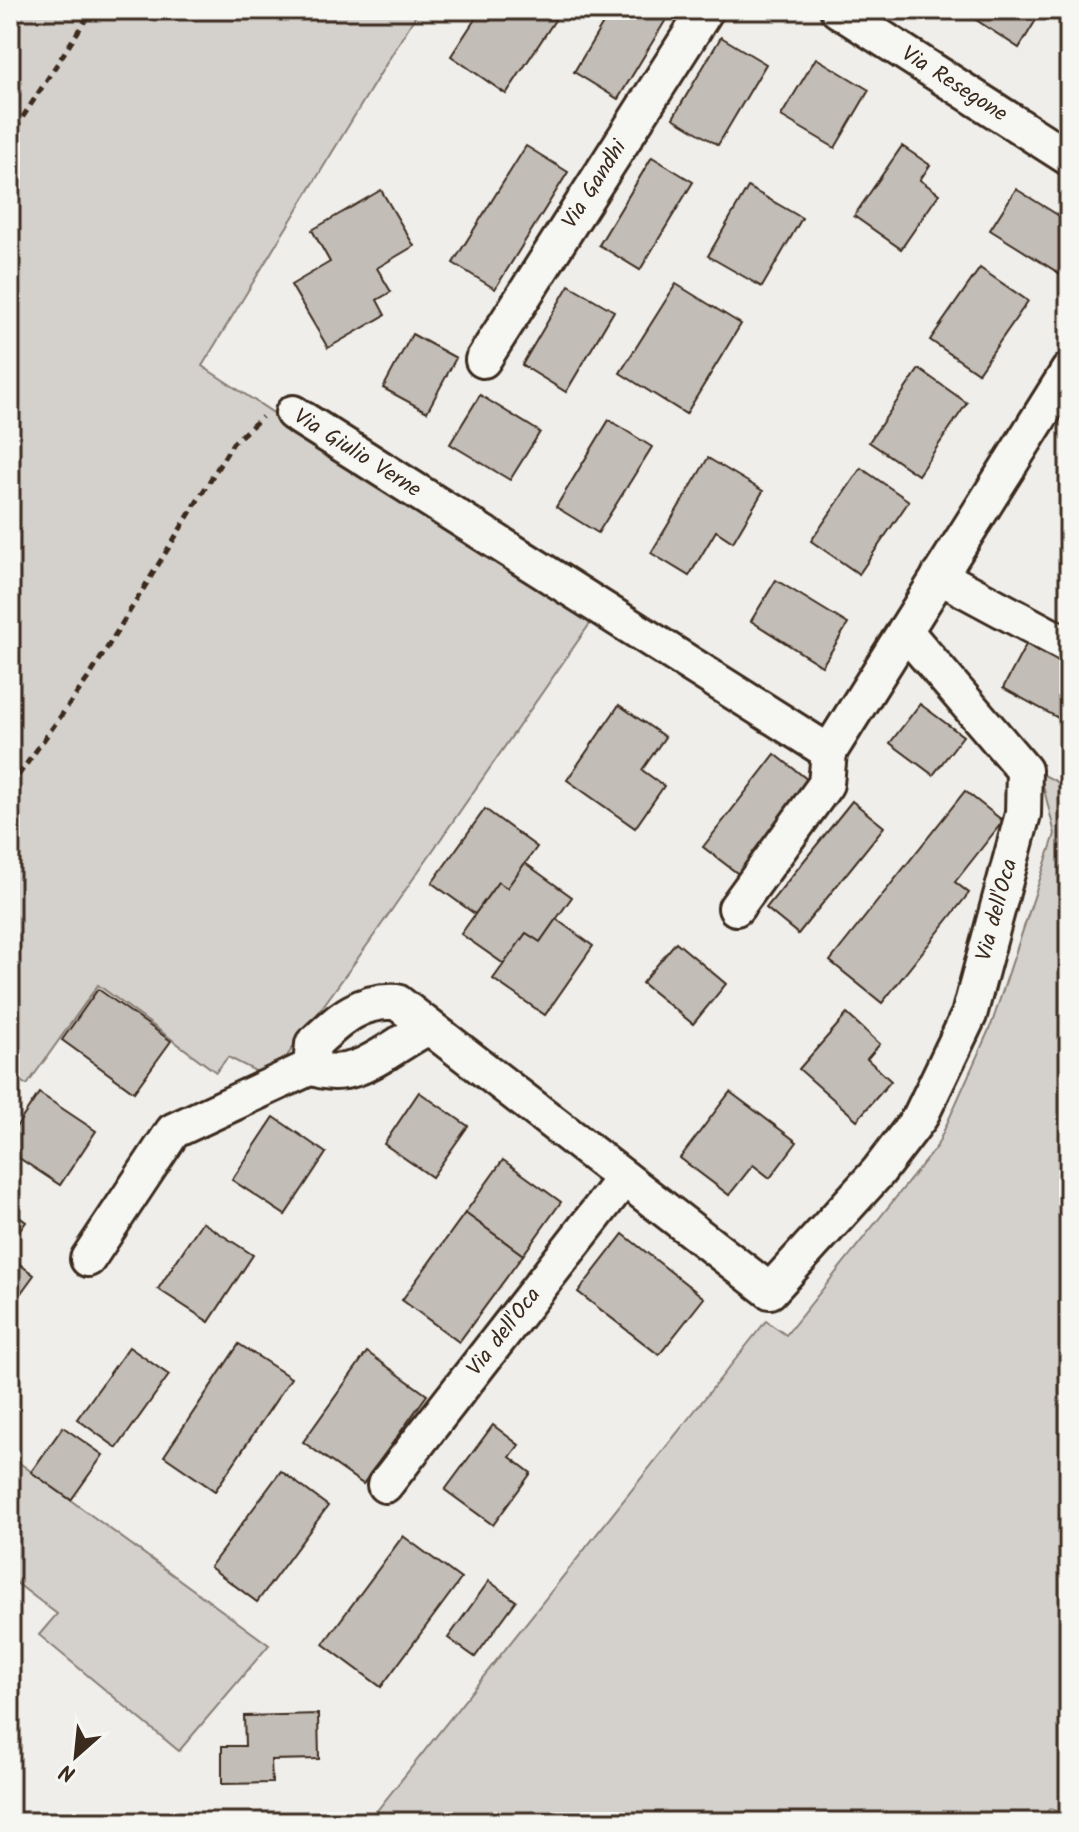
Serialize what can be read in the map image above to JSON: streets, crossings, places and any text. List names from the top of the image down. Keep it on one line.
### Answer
{"streets":{"street":["Via Resegone","Via Gandhi","Via Giulio Verne","Via dell'Oca"]},"north":"bottom left"}
